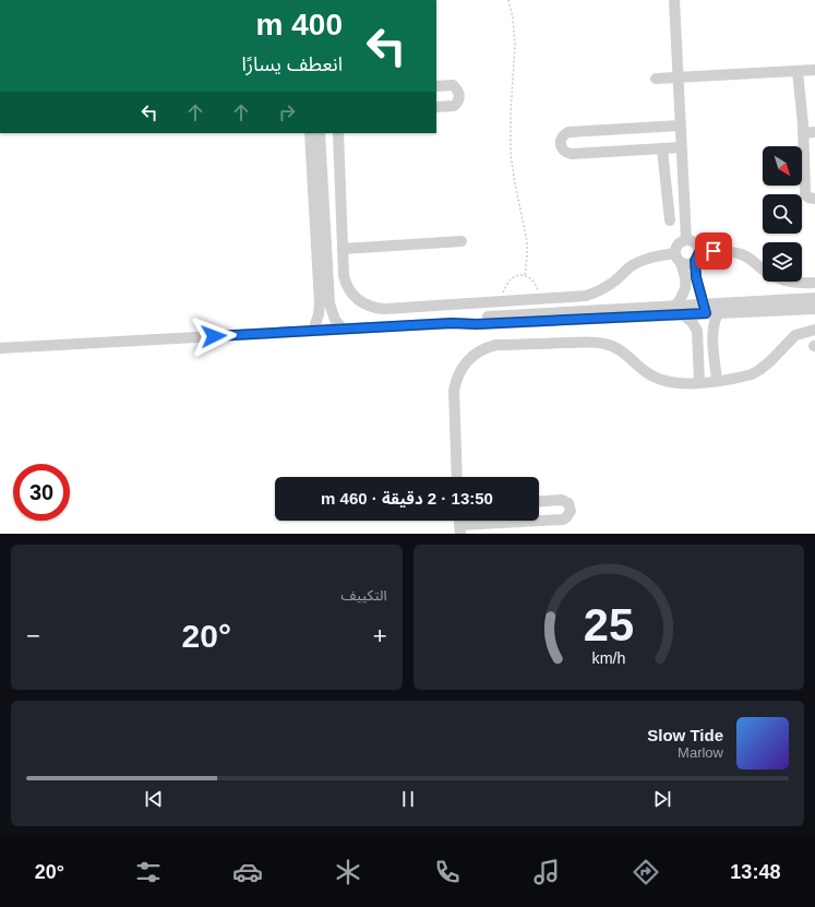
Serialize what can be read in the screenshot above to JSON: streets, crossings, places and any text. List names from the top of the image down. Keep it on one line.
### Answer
{"north":"bottom right","page":{"turn":["400 m","انعطف يسارًا"],"limit":"30","trip":"13:50 · 2 دقيقة · 460 m","tile":"التكييف","heat":["−","20°","+"],"song":["Slow Tide","Marlow"],"tabs":["13:48","20°"],"gauge":["25","km/h"]}}
